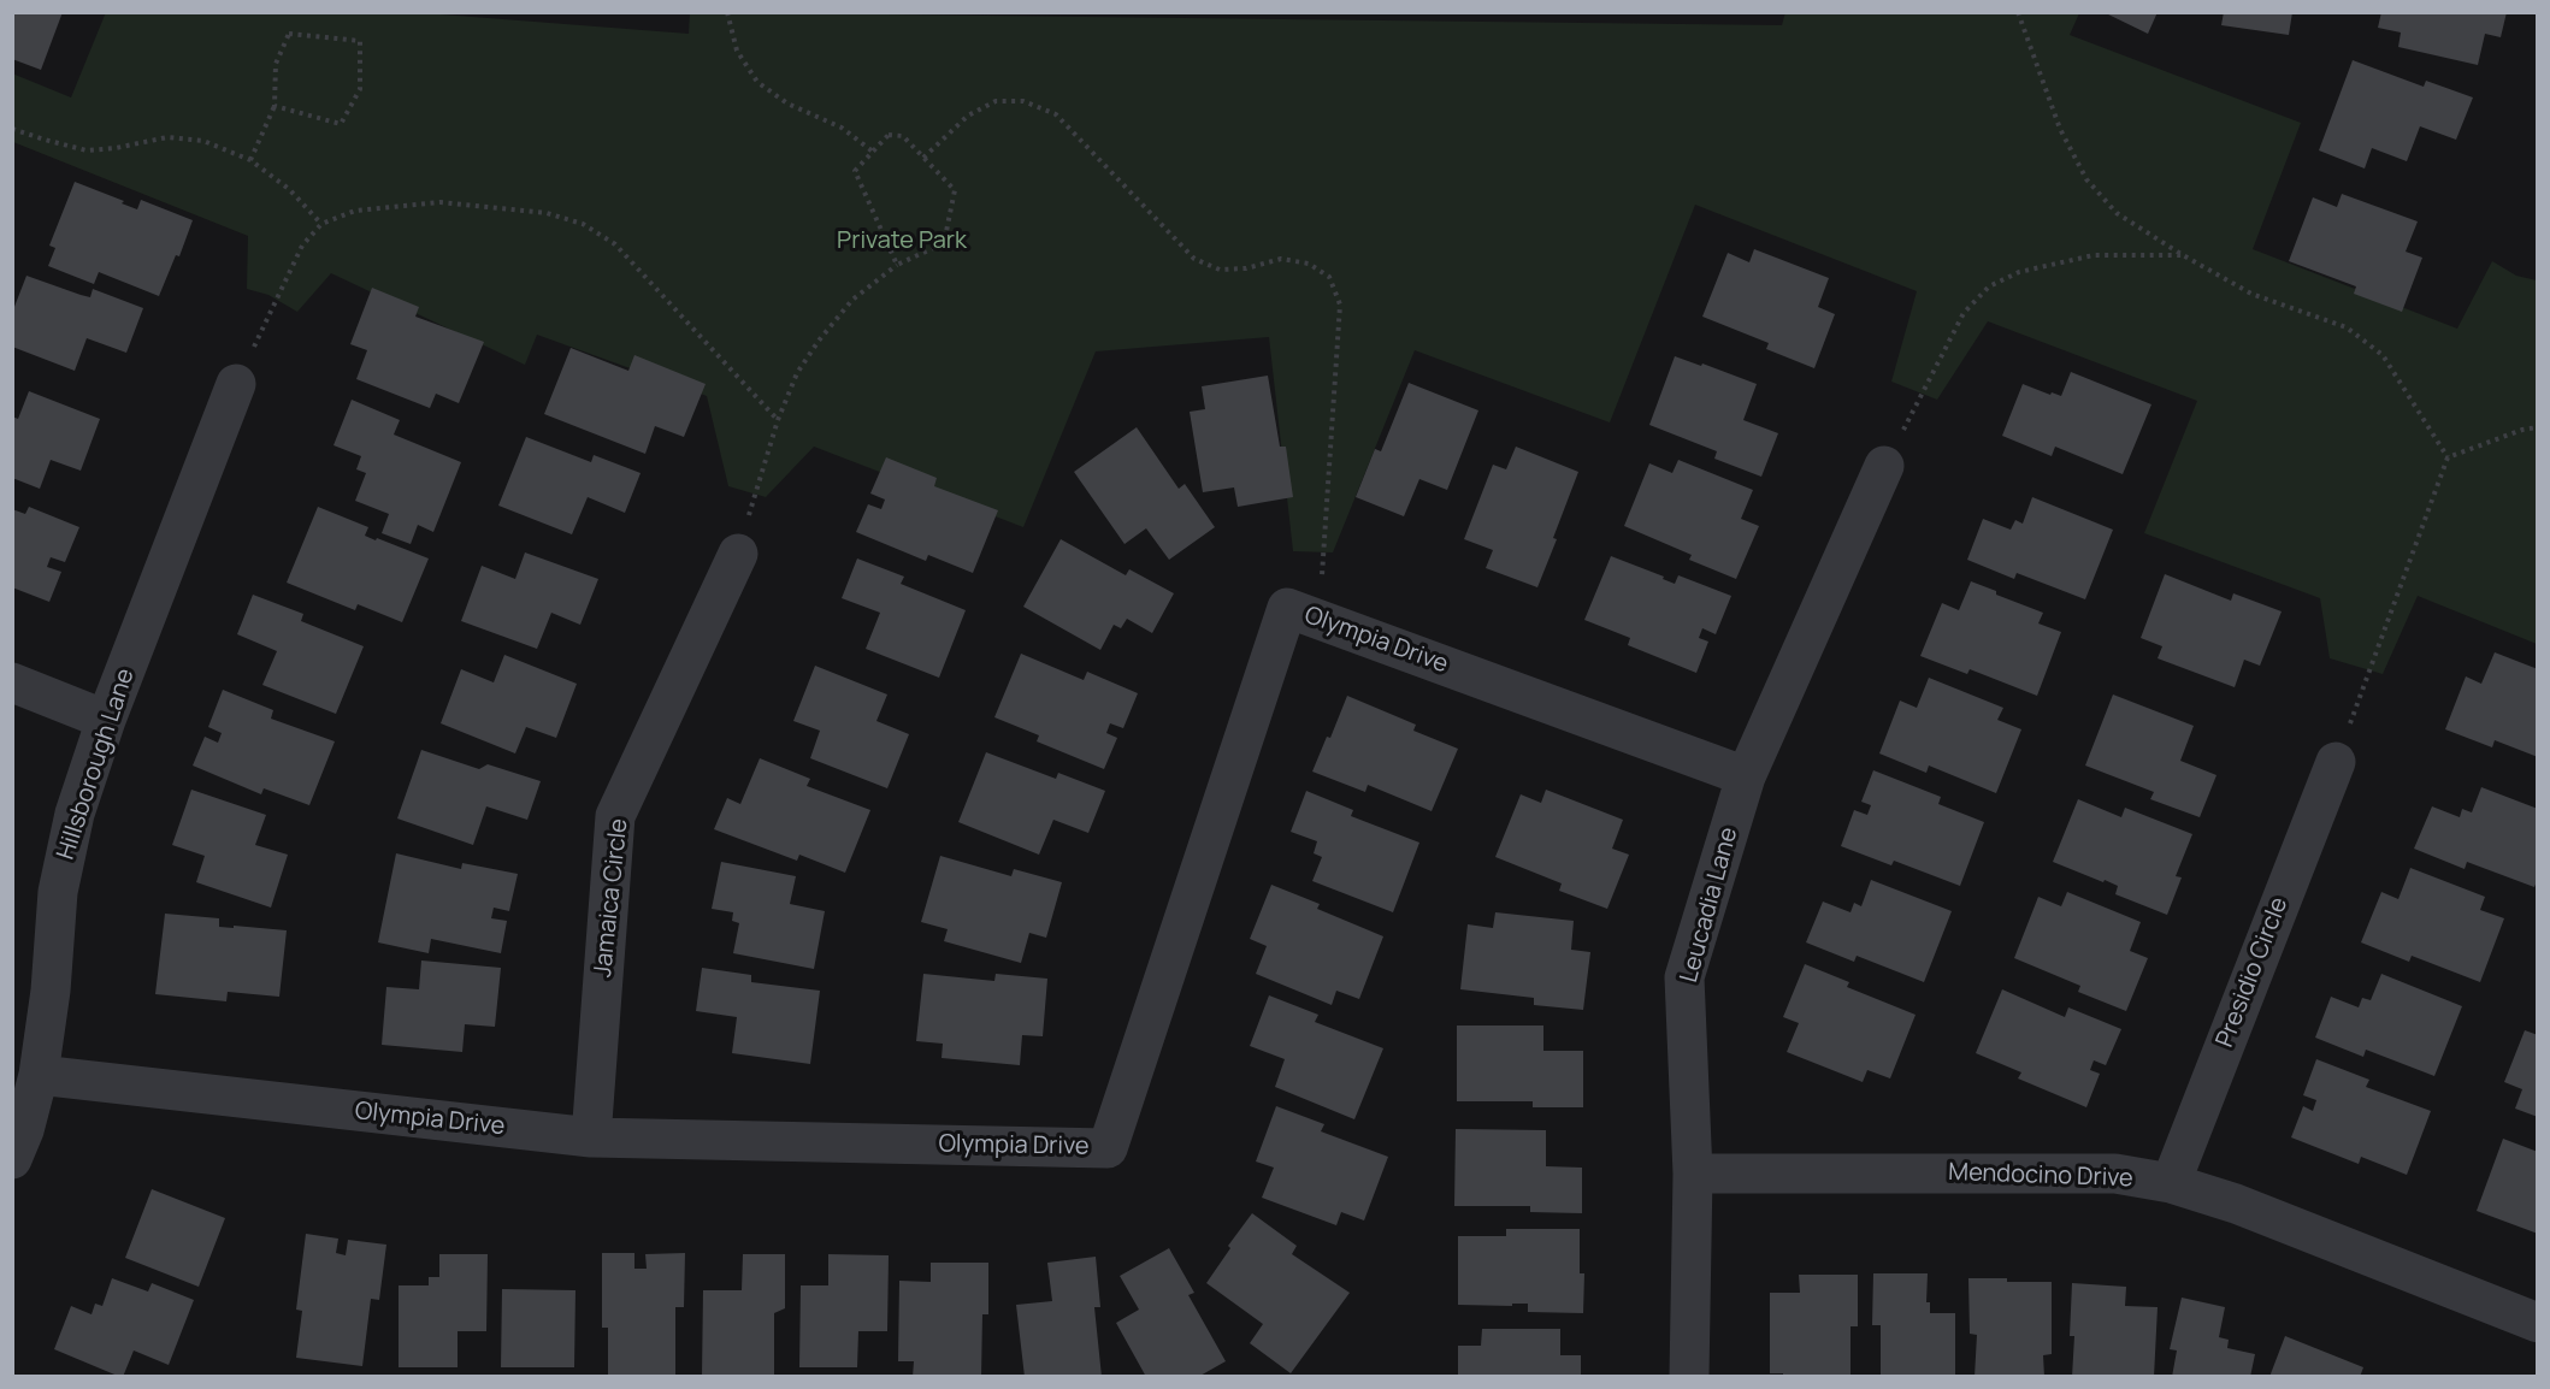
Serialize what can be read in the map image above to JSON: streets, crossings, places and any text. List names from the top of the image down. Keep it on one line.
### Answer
{"streets":{"street":["Olympia Drive","Hillsborough Lane","Jamaica Circle","Leucadia Lane","Presidio Circle","Mendocino Drive"]},"crossings":[["Olympia Drive","Hillsborough Lane"],["Olympia Drive","Jamaica Circle"],["Olympia Drive","Leucadia Lane"],["Leucadia Lane","Mendocino Drive"],["Presidio Circle","Mendocino Drive"]],"parks":["Private Park"]}
